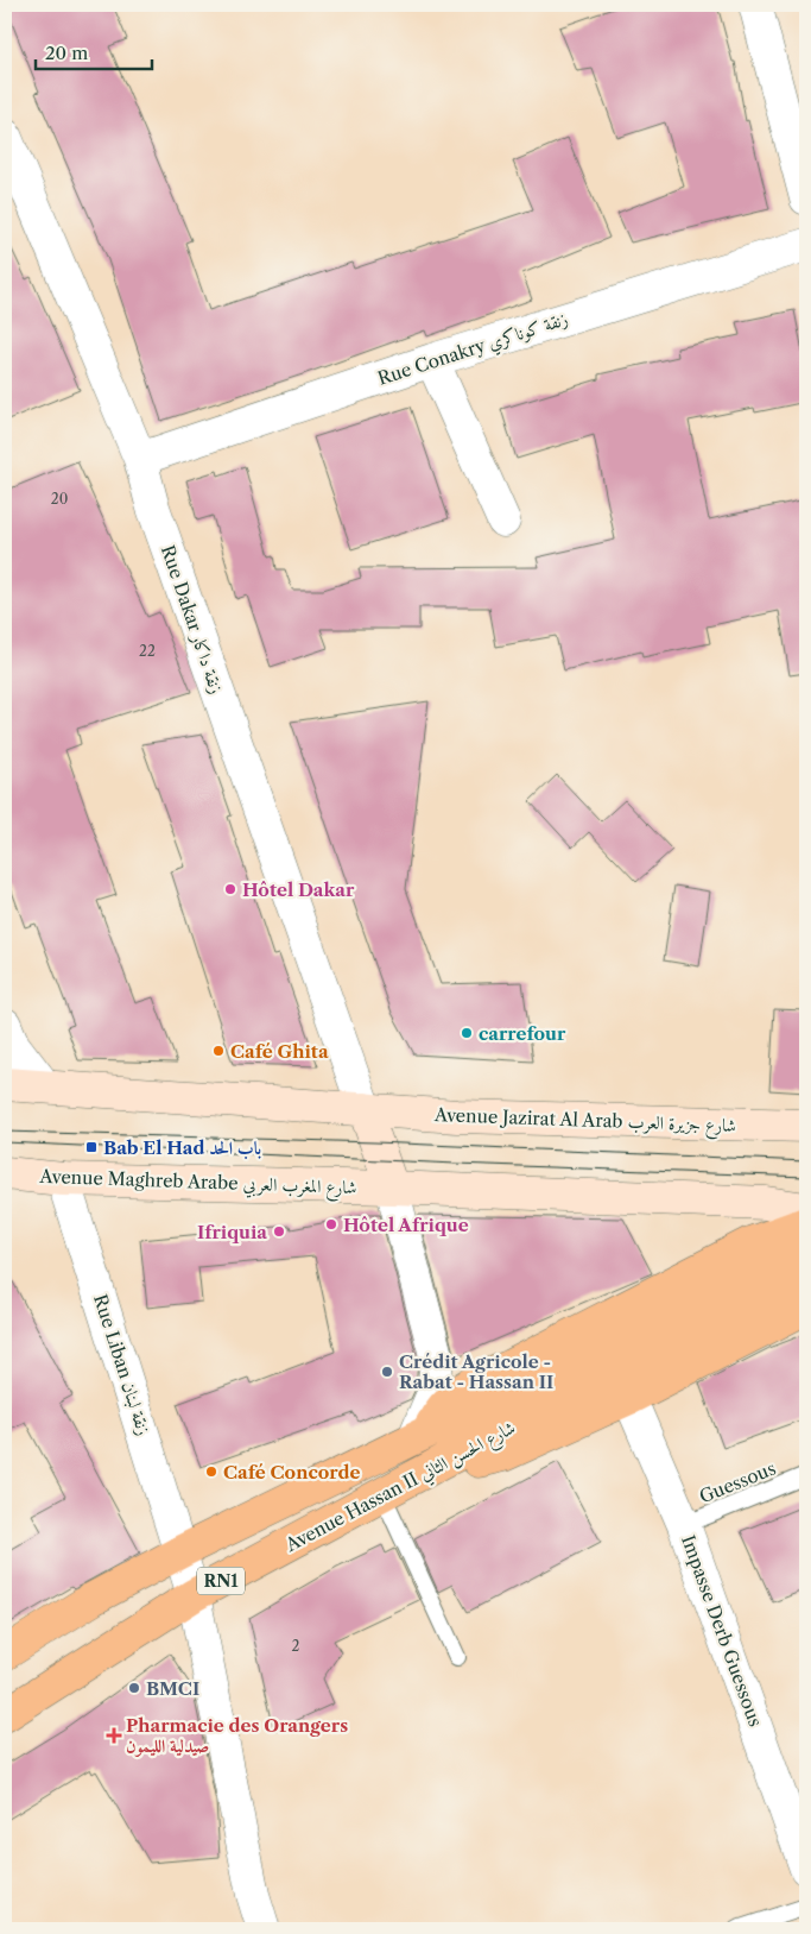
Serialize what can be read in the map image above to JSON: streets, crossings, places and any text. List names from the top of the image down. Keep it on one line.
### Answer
{"streets":{"main road":["Avenue Jazirat Al Arab شارع جزيرة العرب","Avenue Maghreb Arabe شارع المغرب العربي","Avenue Hassan II شارع الحسن الثاني","RN1"],"street":["Rue Conakry زنقة كوناكري","Rue Dakar زنقة داكار","Rue Liban زنقة لبنان","Impasse Derb Guessous"],"lane":["Guessous"]},"crossings":[["Rue Conakry زنقة كوناكري","Rue Dakar زنقة داكار"],["Rue Dakar زنقة داكار","Avenue Jazirat Al Arab شارع جزيرة العرب"],["Avenue Maghreb Arabe شارع المغرب العربي","Rue Liban زنقة لبنان"],["Rue Liban زنقة لبنان","Avenue Hassan II شارع الحسن الثاني"],["Guessous","Impasse Derb Guessous"]],"places":{"other":["Hôtel Dakar","carrefour","Café Ghita","Hôtel Afrique","Ifriquia","Crédit Agricole - Rabat - Hassan II","Café Concorde","BMCI"],"transit":["Bab El Had باب الحد"],"health":["Pharmacie des Orangers صيدلية الليمون"]},"house_numbers":["20","22","2"],"scale_bar":"20 m"}
